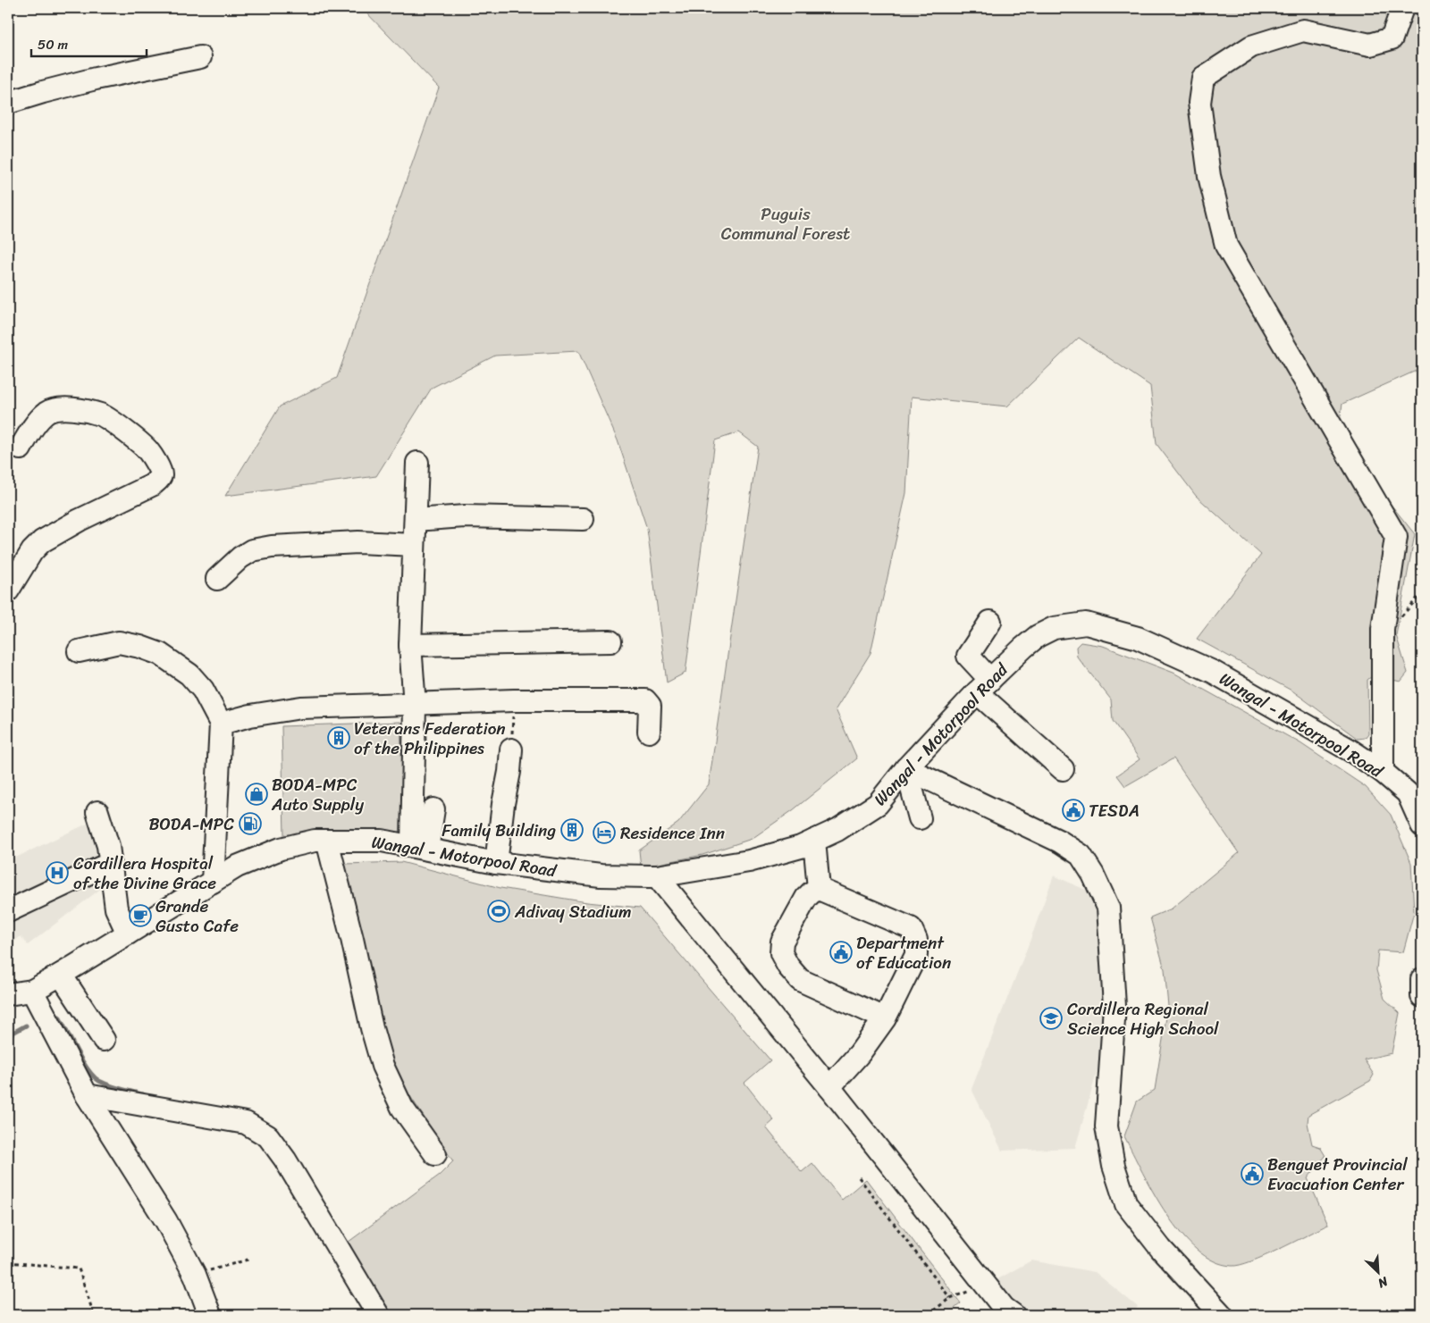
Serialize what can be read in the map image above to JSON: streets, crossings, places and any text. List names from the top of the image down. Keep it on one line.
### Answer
{"streets":{"street":["Wangal - Motorpool Road"]},"parks":["Puguis Communal Forest"],"places":{"building":["Veterans Federation of the Philippines","Family Building"],"shop":["BODA-MPC Auto Supply"],"public building":["TESDA","Department of Education","Benguet Provincial Evacuation Center"],"fuel station":["BODA-MPC"],"hotel":["Residence Inn"],"hospital":["Cordillera Hospital of the Divine Grace"],"sports":["Adivay Stadium"],"cafe":["Grande Gusto Cafe"],"school or university":["Cordillera Regional Science High School"]},"scale_bar":"50 m","north":"bottom right"}
